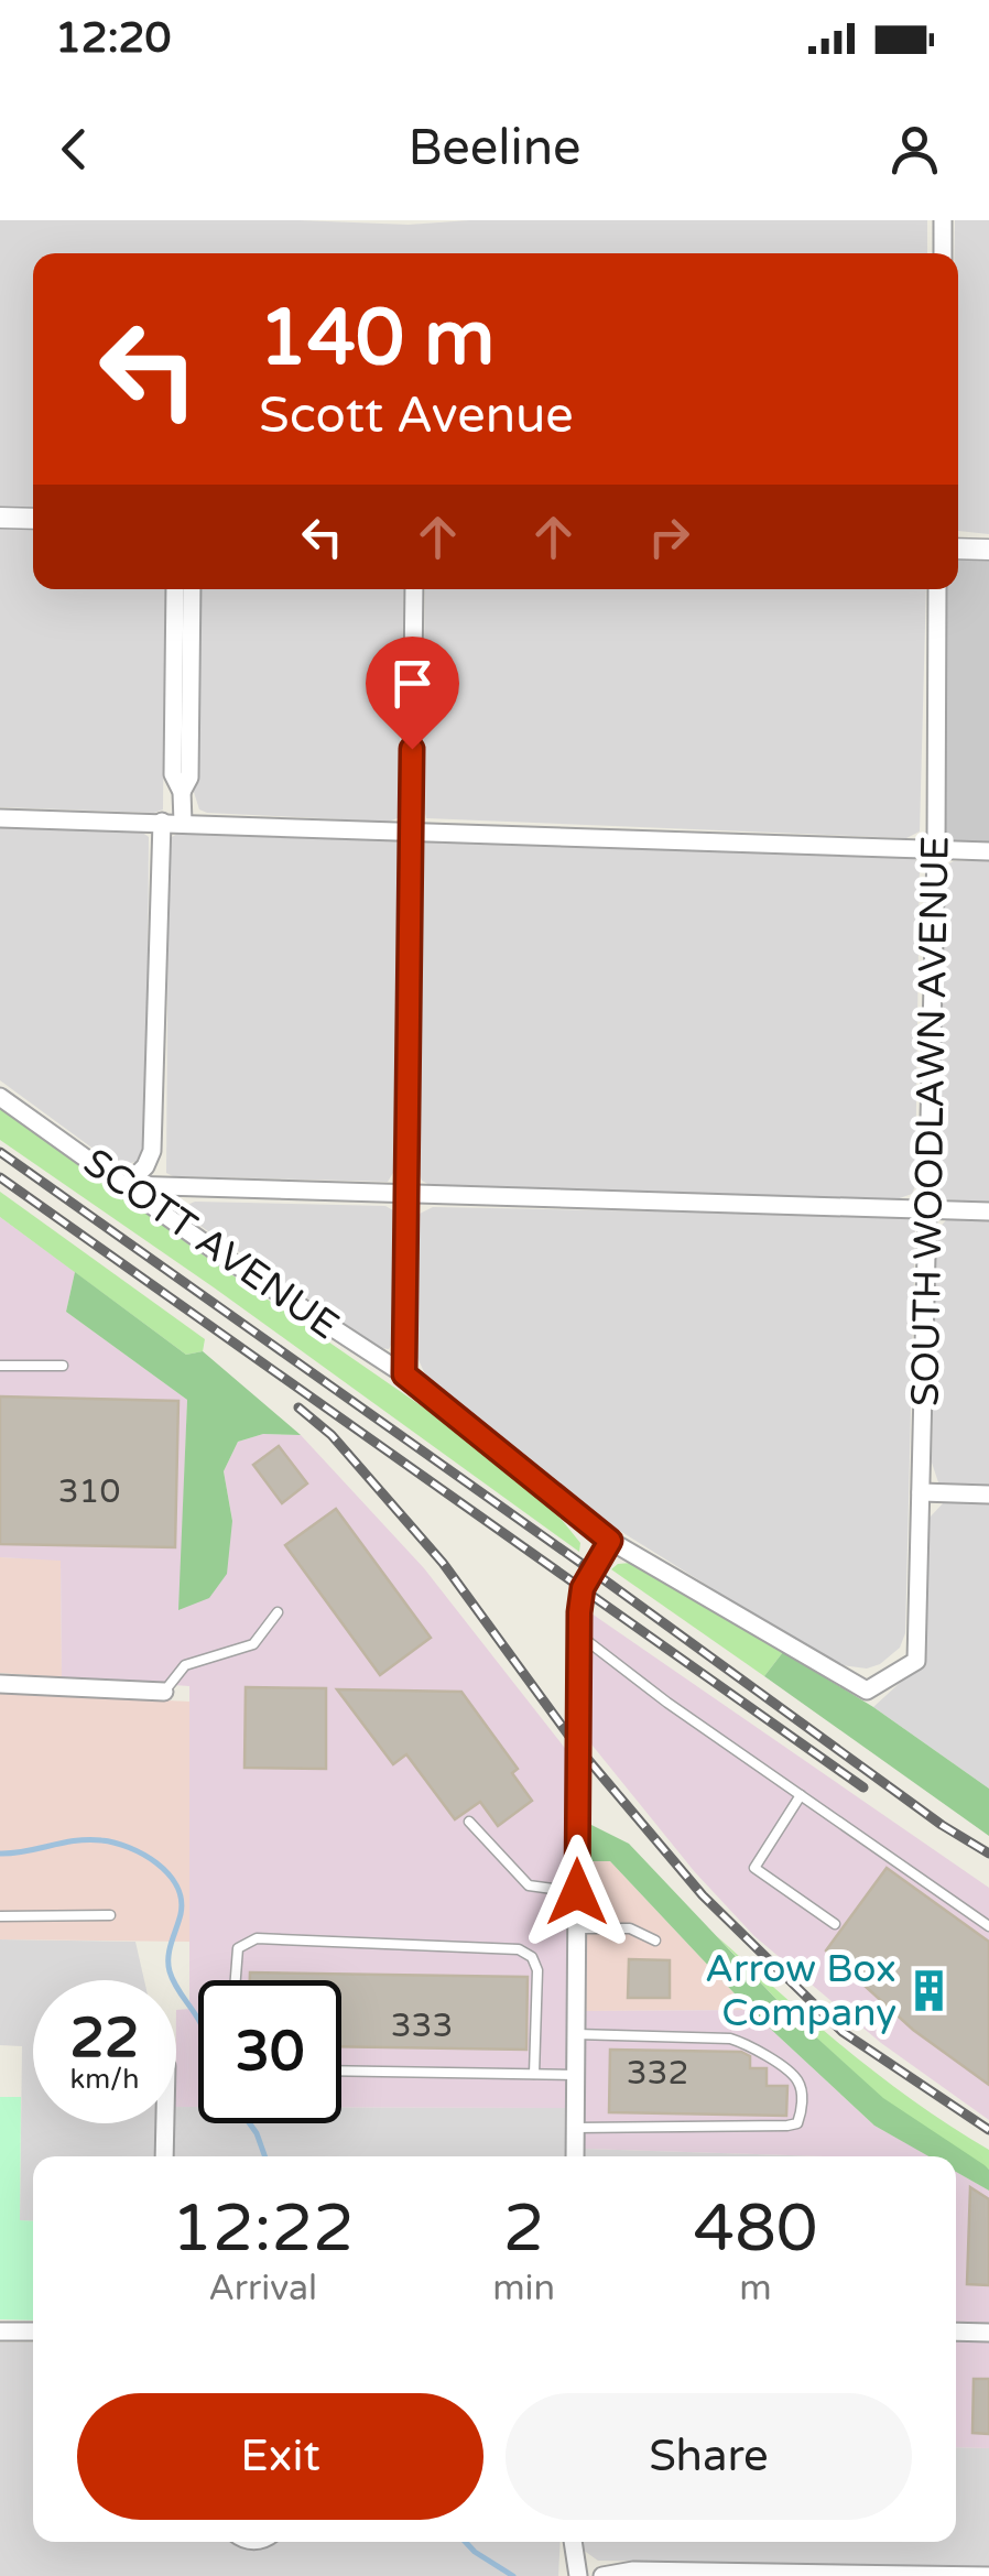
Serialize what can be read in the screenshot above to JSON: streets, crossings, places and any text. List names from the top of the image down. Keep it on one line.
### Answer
{"streets":{"street":["SOUTH WOODLAWN AVENUE","SCOTT AVENUE"]},"crossings":[["SOUTH WOODLAWN AVENUE","SCOTT AVENUE"]],"places":{"building":["Arrow Box Company"]},"house_numbers":["310","333","332"],"page":{"status":"12:20","header":"Beeline","turn":["140 m","Scott Avenue"],"speed":"22 km/h","limit":"30","eta":["12:22","Arrival","2","min","480","m"],"buttons":["Exit","Share"]}}
